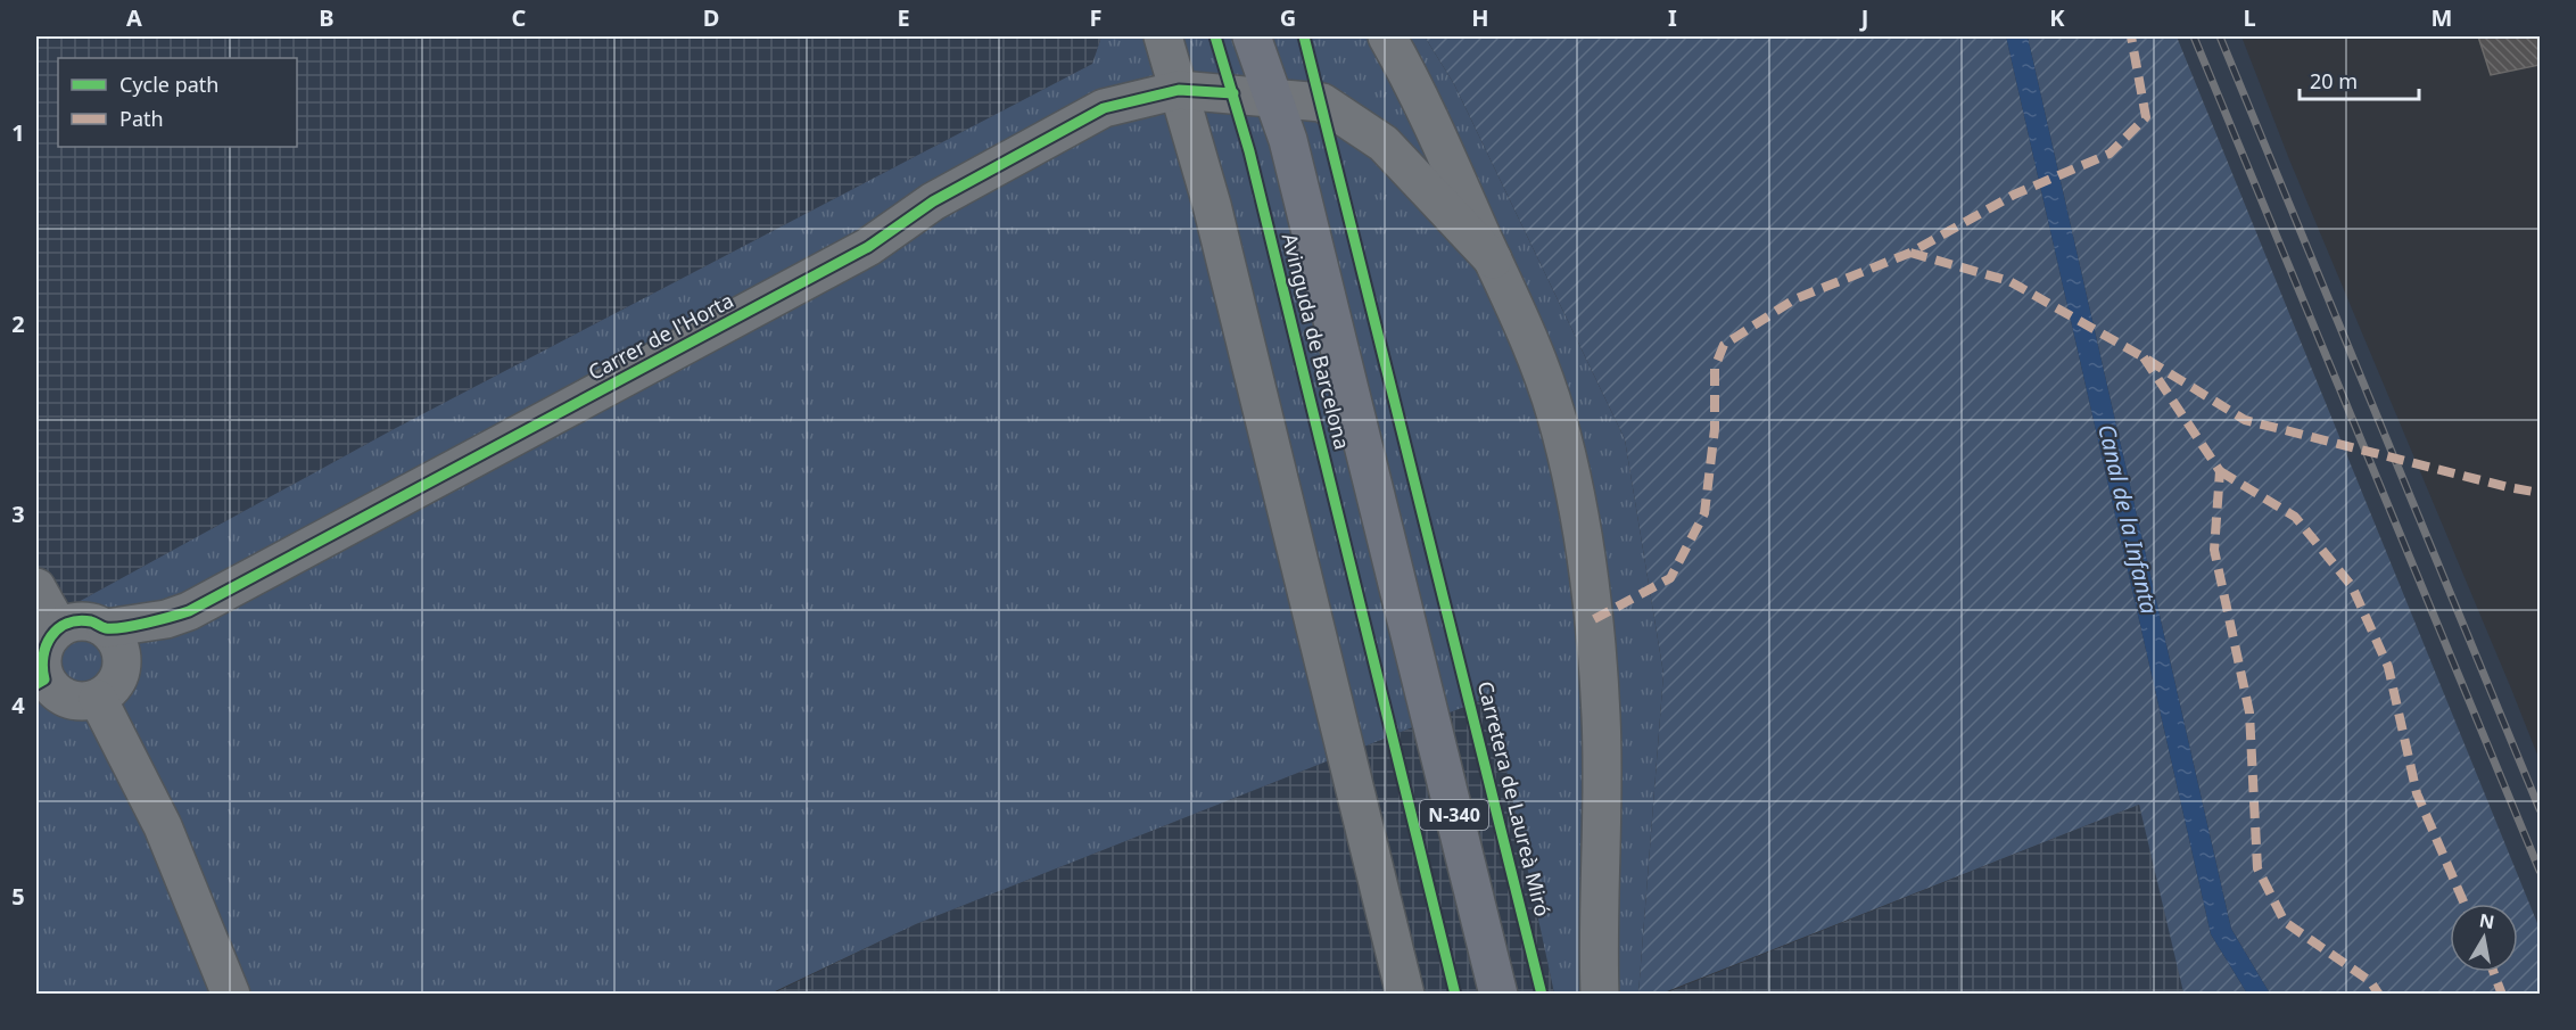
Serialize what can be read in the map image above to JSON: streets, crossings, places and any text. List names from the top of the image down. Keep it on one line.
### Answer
{"streets":{"main road":["Avinguda de Barcelona","N-340"],"street":["Carrer de l'Horta"],"cycle path":["Carretera de Laureà Miró"]},"crossings":[["Carrer de l'Horta","Avinguda de Barcelona"]],"water":["Canal de la Infanta"],"legend":["Cycle path","Path"],"scale_bar":"20 m","north":"top","grid":{"columns":["A","B","C","D","E","F","G","H","I","J","K","L","M"],"rows":["1","2","3","4","5"]}}
